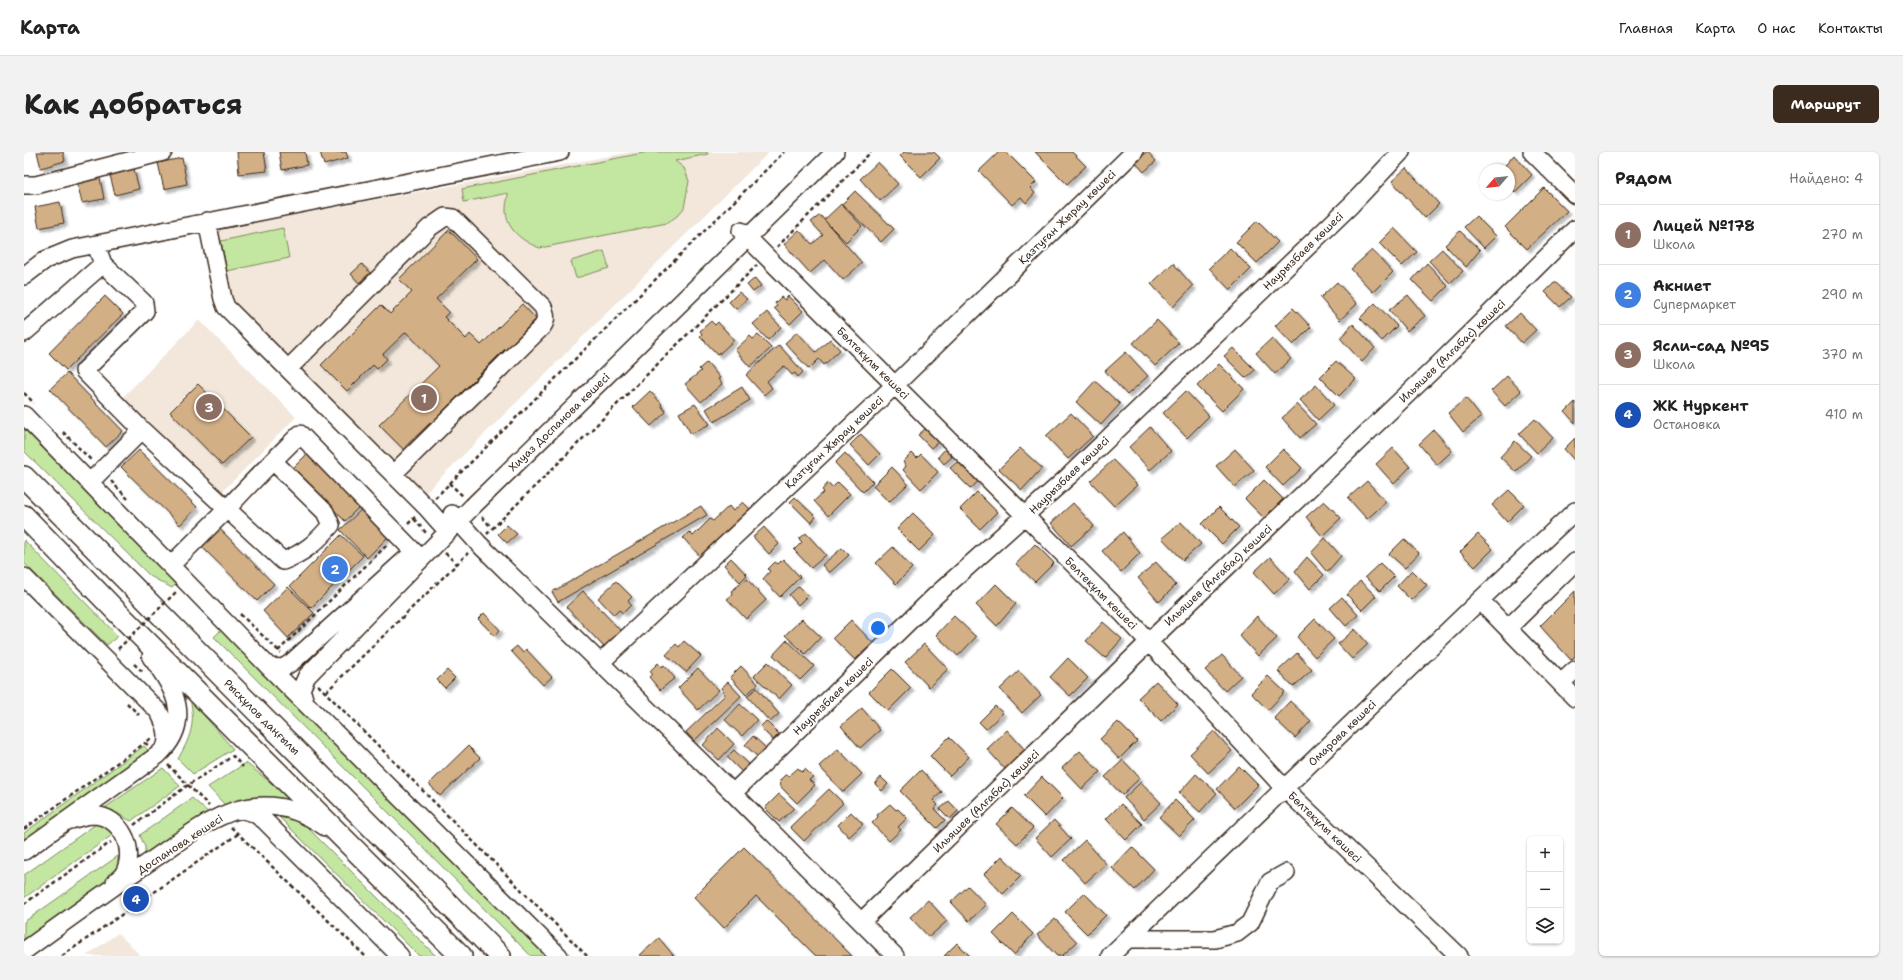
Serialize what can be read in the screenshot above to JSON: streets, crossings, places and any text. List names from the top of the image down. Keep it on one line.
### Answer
{"streets":{"main road":["Рысқұлов даңғылы"],"street":["Қазтуған Жырау көшесі","Наурызбаев көшесі","Ильяшев (Алғабас) көшесі","Бөлтекұлы көшесі","Хиуаз Доспанова көшесі","Омарова көшесі","Доспанова көшесі"]},"crossings":[["Қазтуған Жырау көшесі","Бөлтекұлы көшесі"],["Наурызбаев көшесі","Бөлтекұлы көшесі"],["Ильяшев (Алғабас) көшесі","Бөлтекұлы көшесі"],["Бөлтекұлы көшесі","Хиуаз Доспанова көшесі"],["Бөлтекұлы көшесі","Омарова көшесі"]],"north":"bottom left","page":{"header":"Карта","nav":["Главная","Карта","О нас","Контакты"],"title":"Как добраться","buttons":"Маршрут","heading":["Рядом","Найдено: 4"],"list":[{"mark":"1","name":"Лицей №178","note":"Школа","value":"270 m"},{"mark":"2","name":"Акниет","note":"Супермаркет","value":"290 m"},{"mark":"3","name":"Ясли-сад №95","note":"Школа","value":"370 m"},{"mark":"4","name":"ЖК Нуркент","note":"Остановка","value":"410 m"}],"pins":["1","3","2","4"],"map_buttons":["+","−"]}}
